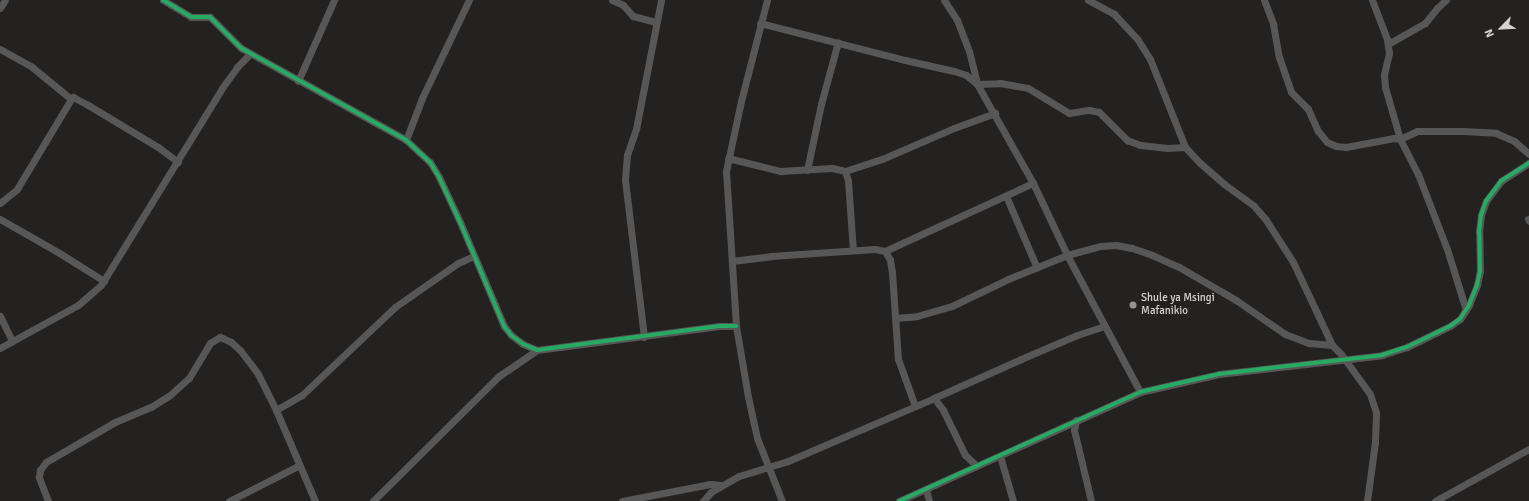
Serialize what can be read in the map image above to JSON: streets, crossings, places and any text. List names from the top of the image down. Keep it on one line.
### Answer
{"places":["Shule ya Msingi Mafanikio"],"north":"bottom left"}
